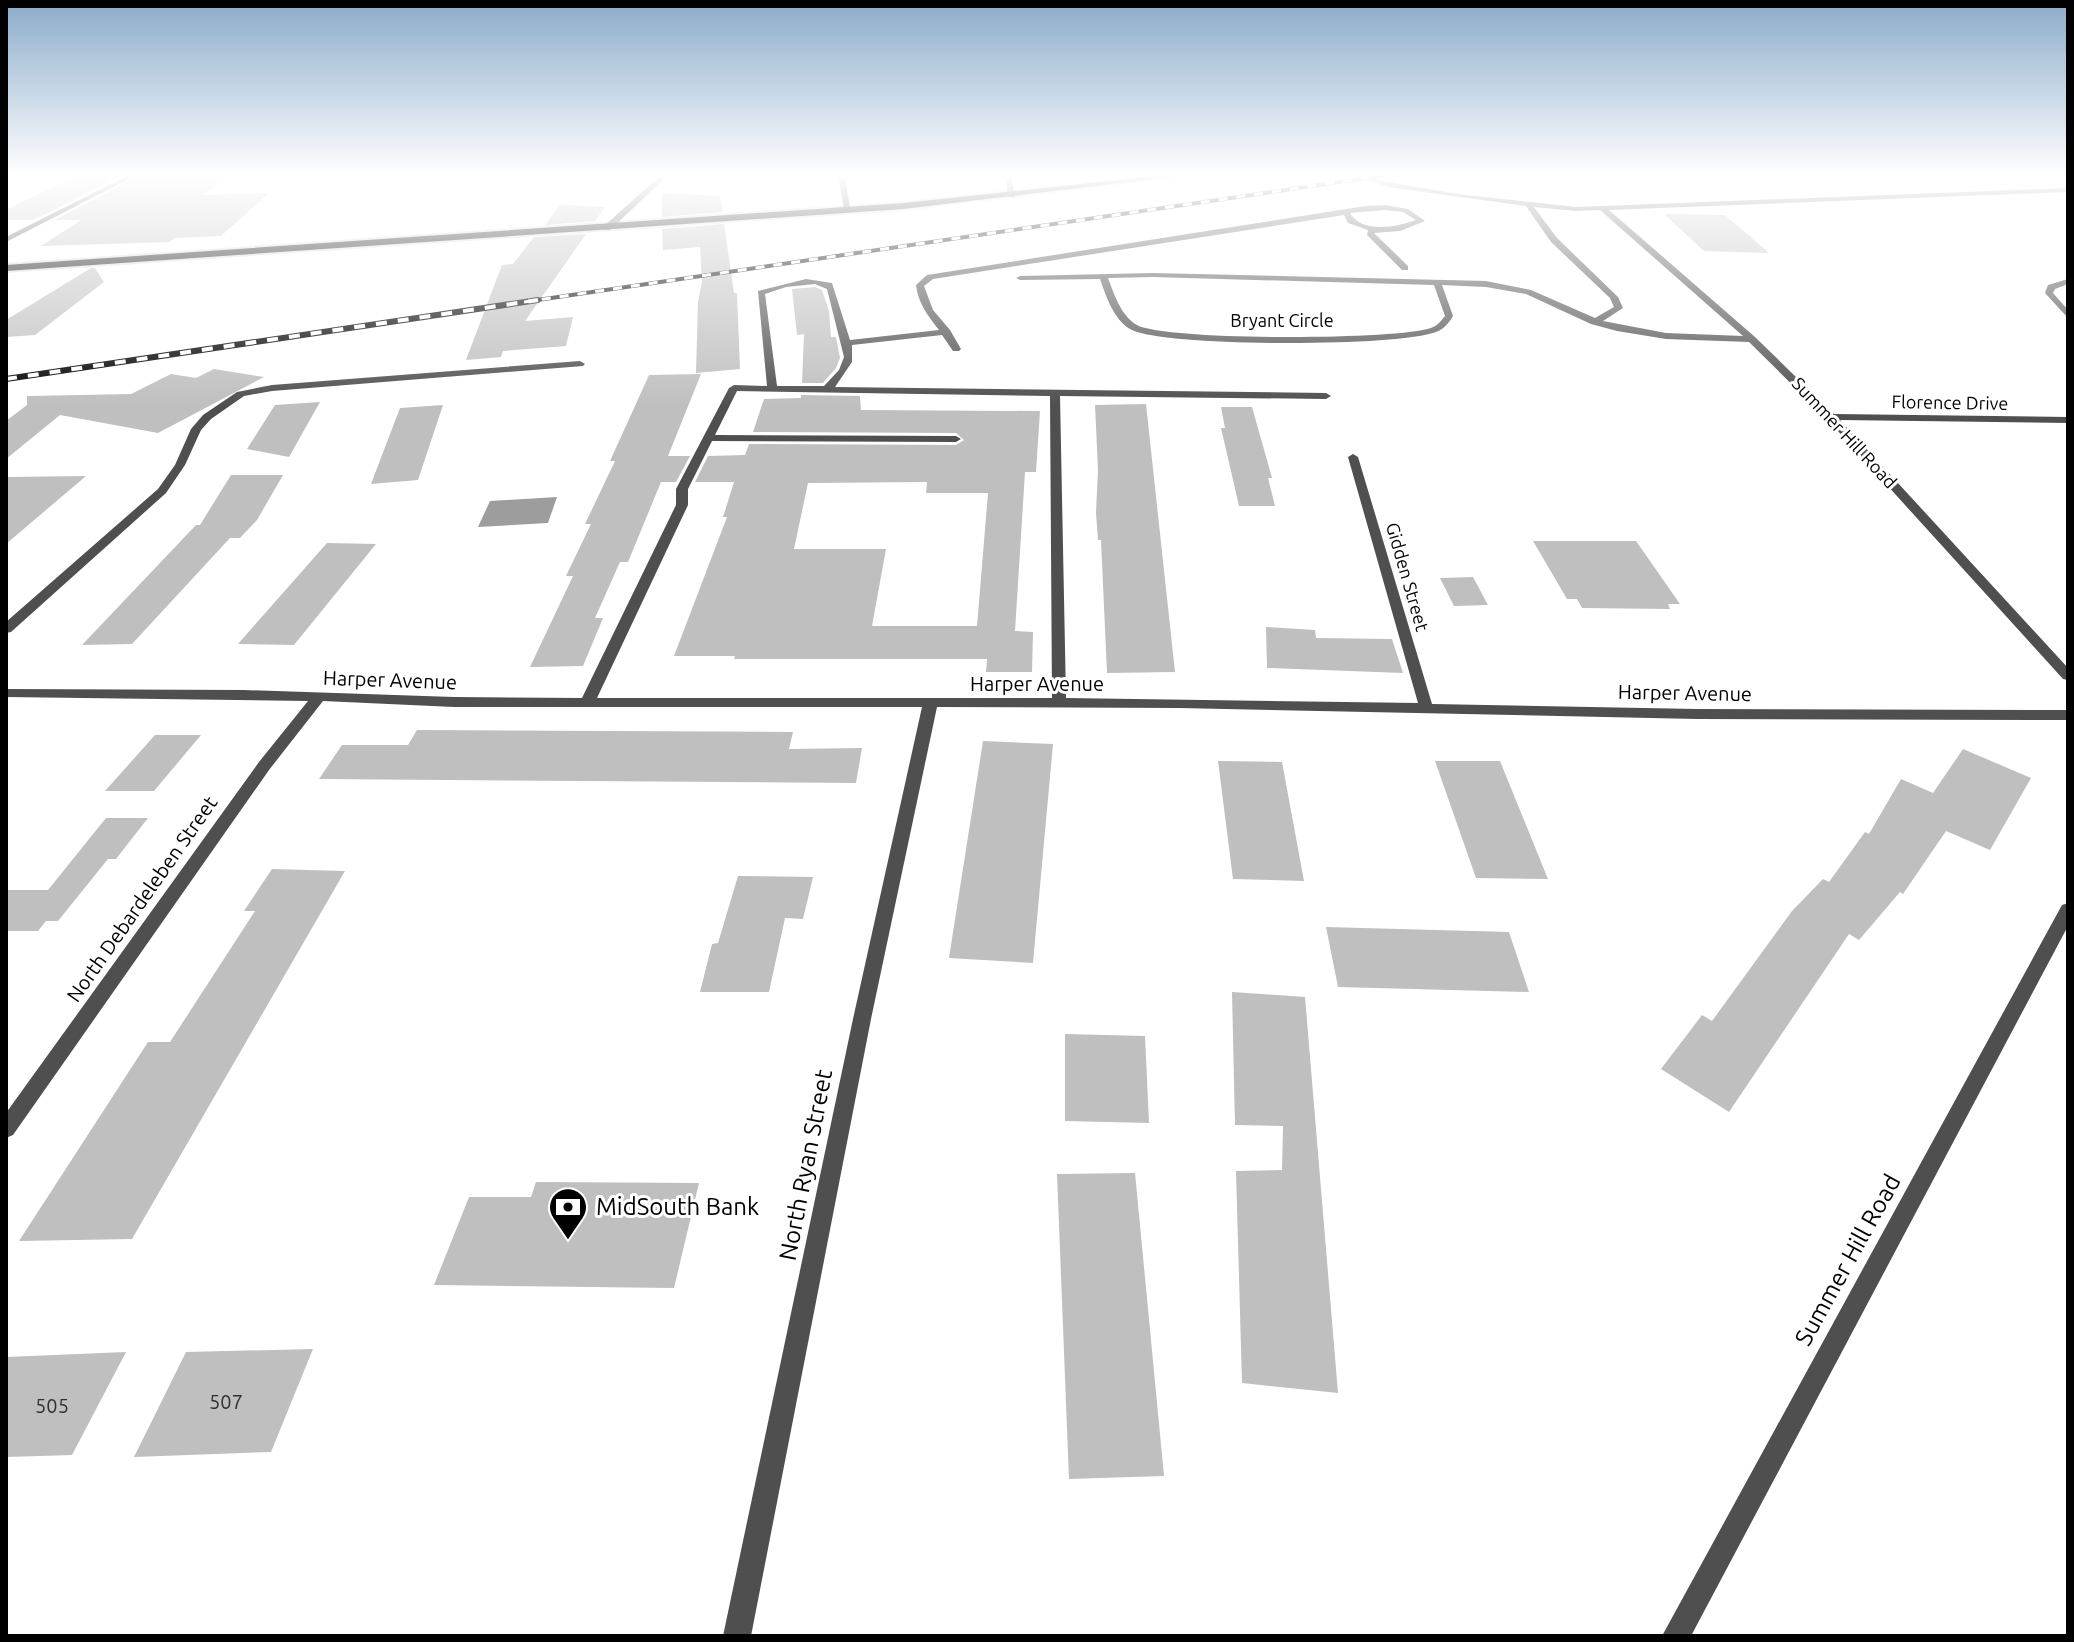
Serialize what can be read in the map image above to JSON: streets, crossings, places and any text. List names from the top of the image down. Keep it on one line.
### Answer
{"streets":{"street":["Bryant Circle","Florence Drive","Summer Hill Road","Gidden Street","Harper Avenue","North Debardeleben Street","North Ryan Street"]},"crossings":[["Florence Drive","Summer Hill Road"],["Gidden Street","Harper Avenue"],["Harper Avenue","North Debardeleben Street"],["Harper Avenue","North Ryan Street"]],"places":{"bank":["MidSouth Bank"]},"house_numbers":["507","505"]}
